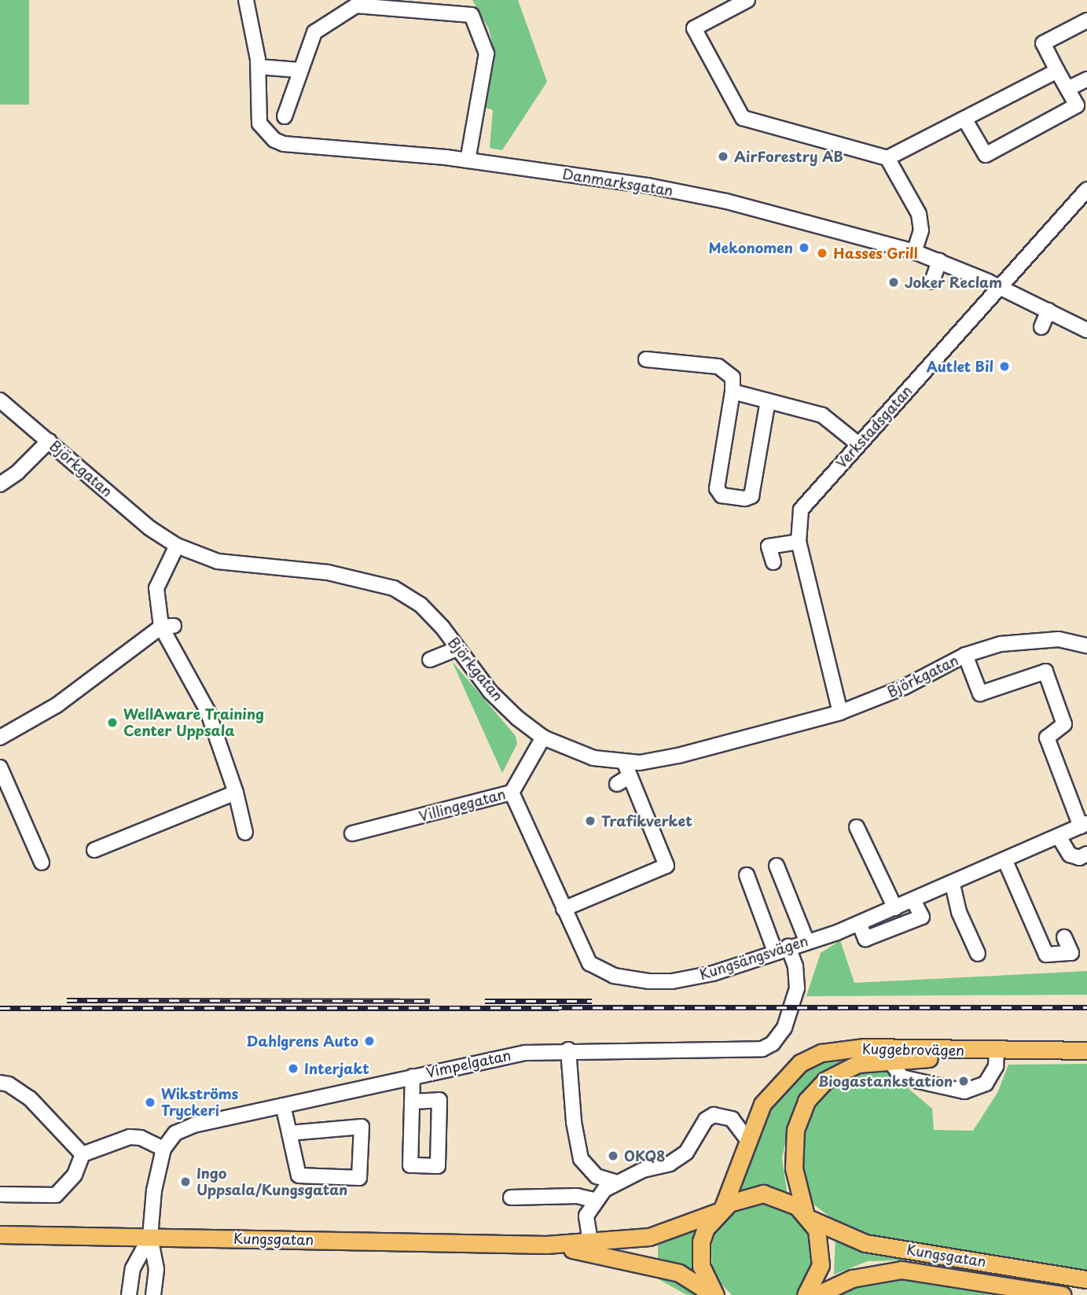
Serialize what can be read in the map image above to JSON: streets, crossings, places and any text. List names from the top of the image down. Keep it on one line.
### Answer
{"streets":{"main road":["Kuggebrovägen","Kungsgatan"],"street":["Danmarksgatan","Verkstadsgatan","Björkgatan","Villingegatan","Kungsängsvägen","Vimpelgatan"]},"crossings":[["Danmarksgatan","Verkstadsgatan"],["Verkstadsgatan","Björkgatan"],["Björkgatan","Villingegatan"],["Villingegatan","Kungsängsvägen"],["Kungsängsvägen","Vimpelgatan"],["Kuggebrovägen","Kungsgatan"]],"places":["AirForestry AB","Mekonomen","Hasses Grill","Joker Reclam","Autlet Bil","WellAware Training Center Uppsala","Trafikverket","Dahlgrens Auto","Interjakt","Biogastankstation","Wikströms Tryckeri","OKQ8","Ingo Uppsala/Kungsgatan"]}
